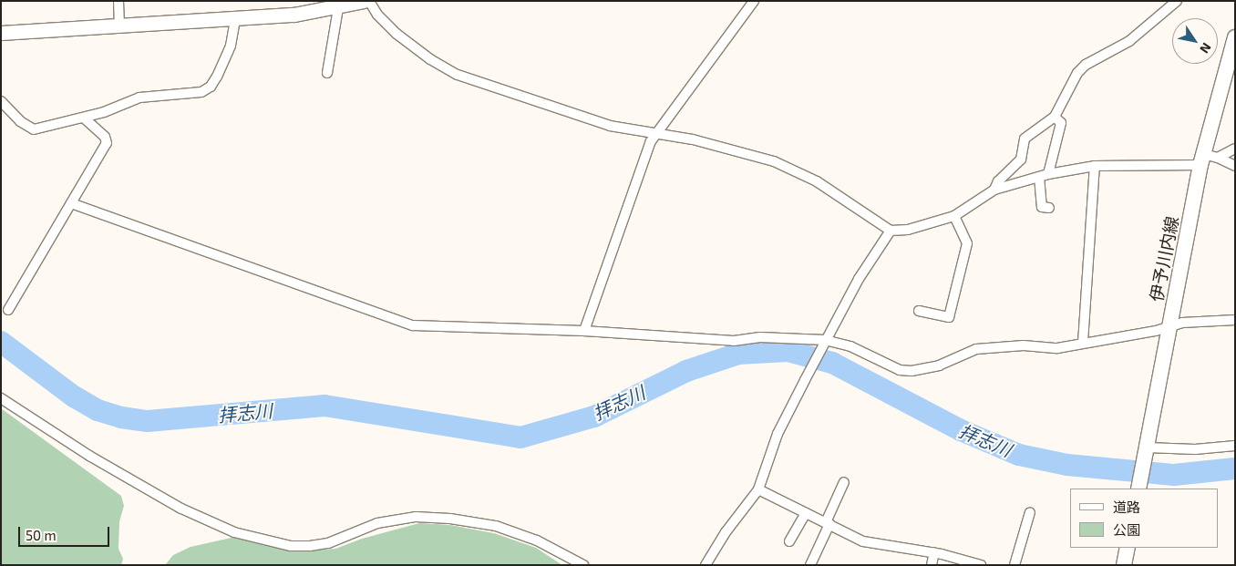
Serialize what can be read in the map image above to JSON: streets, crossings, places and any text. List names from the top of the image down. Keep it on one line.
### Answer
{"streets":{"main road":["伊予川内線"]},"water":["拝志川"],"legend":["道路","公園"],"scale_bar":"50 m","north":"bottom right"}
